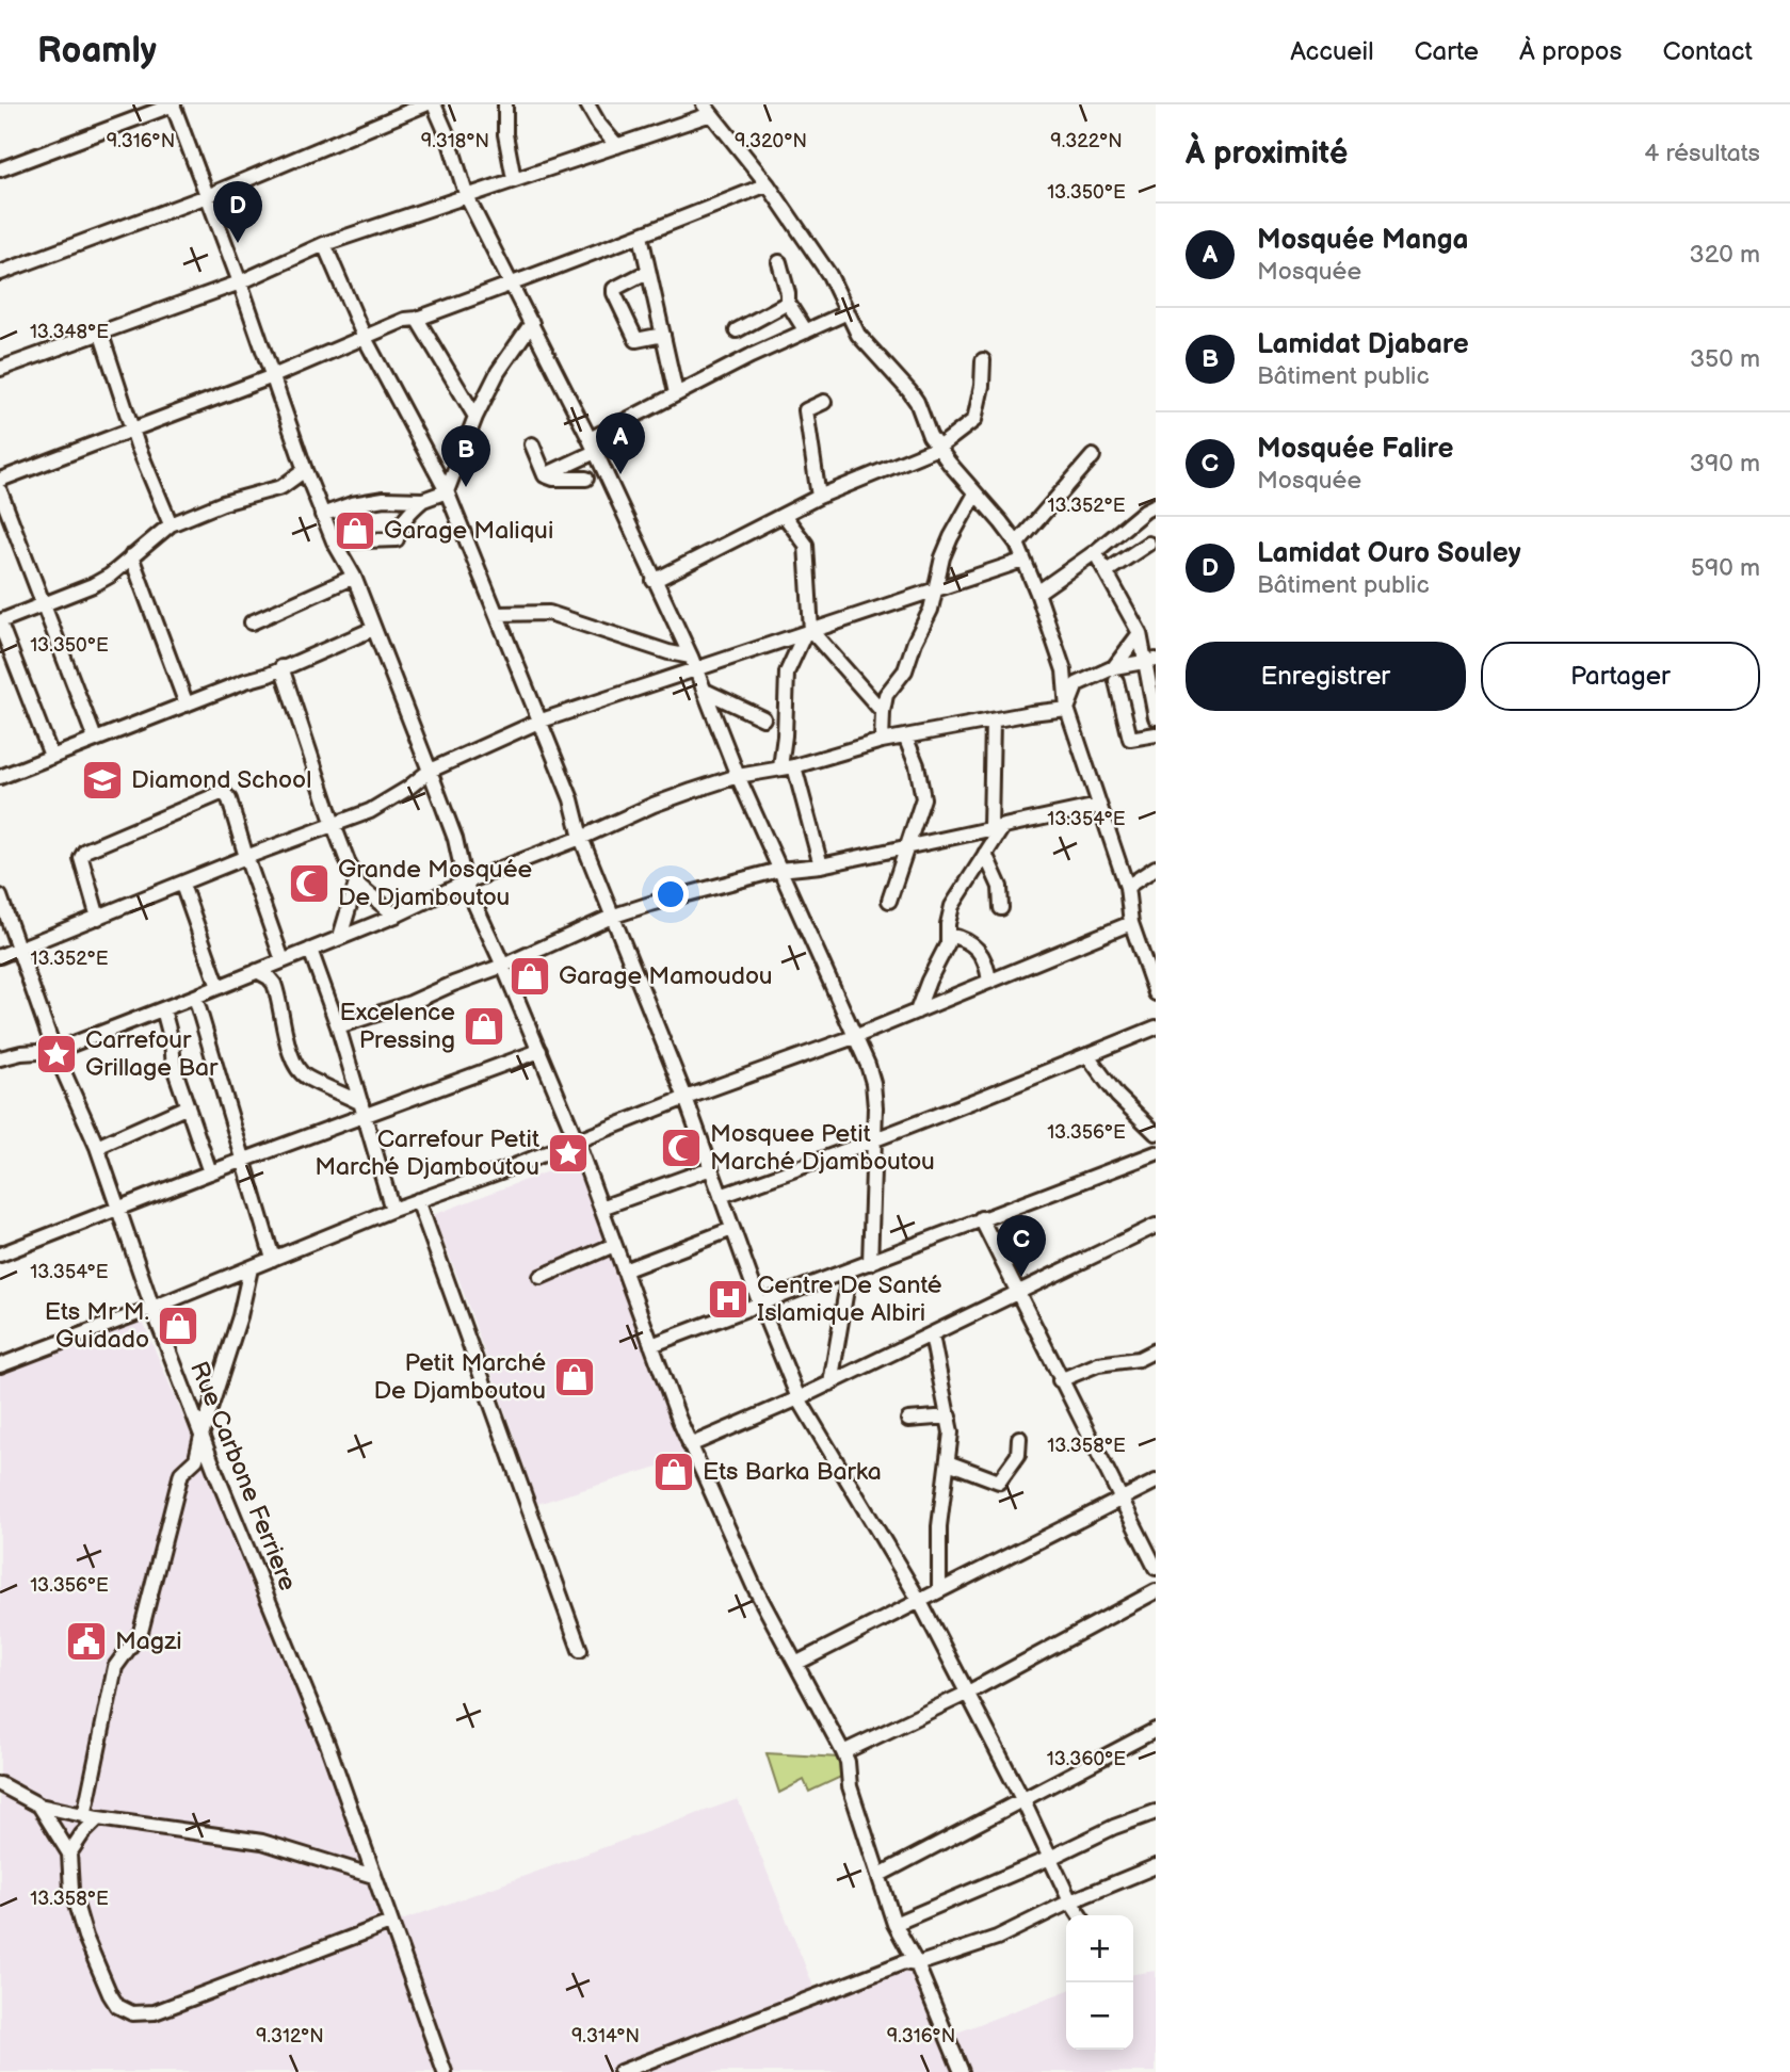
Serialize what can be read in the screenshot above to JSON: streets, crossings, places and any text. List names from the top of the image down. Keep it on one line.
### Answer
{"streets":{"street":["Rue Carbone Ferriere"]},"places":{"shop":["Garage Maliqui","Garage Mamoudou","Excelence Pressing","Ets Mr M. Guidado","Petit Marché De Djamboutou","Ets Barka Barka"],"school or university":["Diamond School"],"mosque":["Grande Mosquée De Djamboutou","Mosquee Petit Marché Djamboutou"],"place":["Carrefour Grillage Bar","Carrefour Petit Marché Djamboutou"],"hospital":["Centre De Santé Islamique Albiri"],"public building":["Magzi"]},"page":{"header":"Roamly","nav":["Accueil","Carte","À propos","Contact"],"heading":["À proximité","4 résultats"],"pins":["D","A","B","C"],"list":[{"mark":"A","name":"Mosquée Manga","note":"Mosquée","value":"320 m"},{"mark":"B","name":"Lamidat Djabare","note":"Bâtiment public","value":"350 m"},{"mark":"C","name":"Mosquée Falire","note":"Mosquée","value":"390 m"},{"mark":"D","name":"Lamidat Ouro Souley","note":"Bâtiment public","value":"590 m"}],"buttons":["Enregistrer","Partager"],"map_buttons":["+","−"]},"coordinates":["9.316°N","9.318°N","9.320°N","9.322°N","13.350°E","13.348°E","13.352°E","13.354°E","13.356°E","13.358°E","13.360°E","9.312°N","9.314°N"]}
